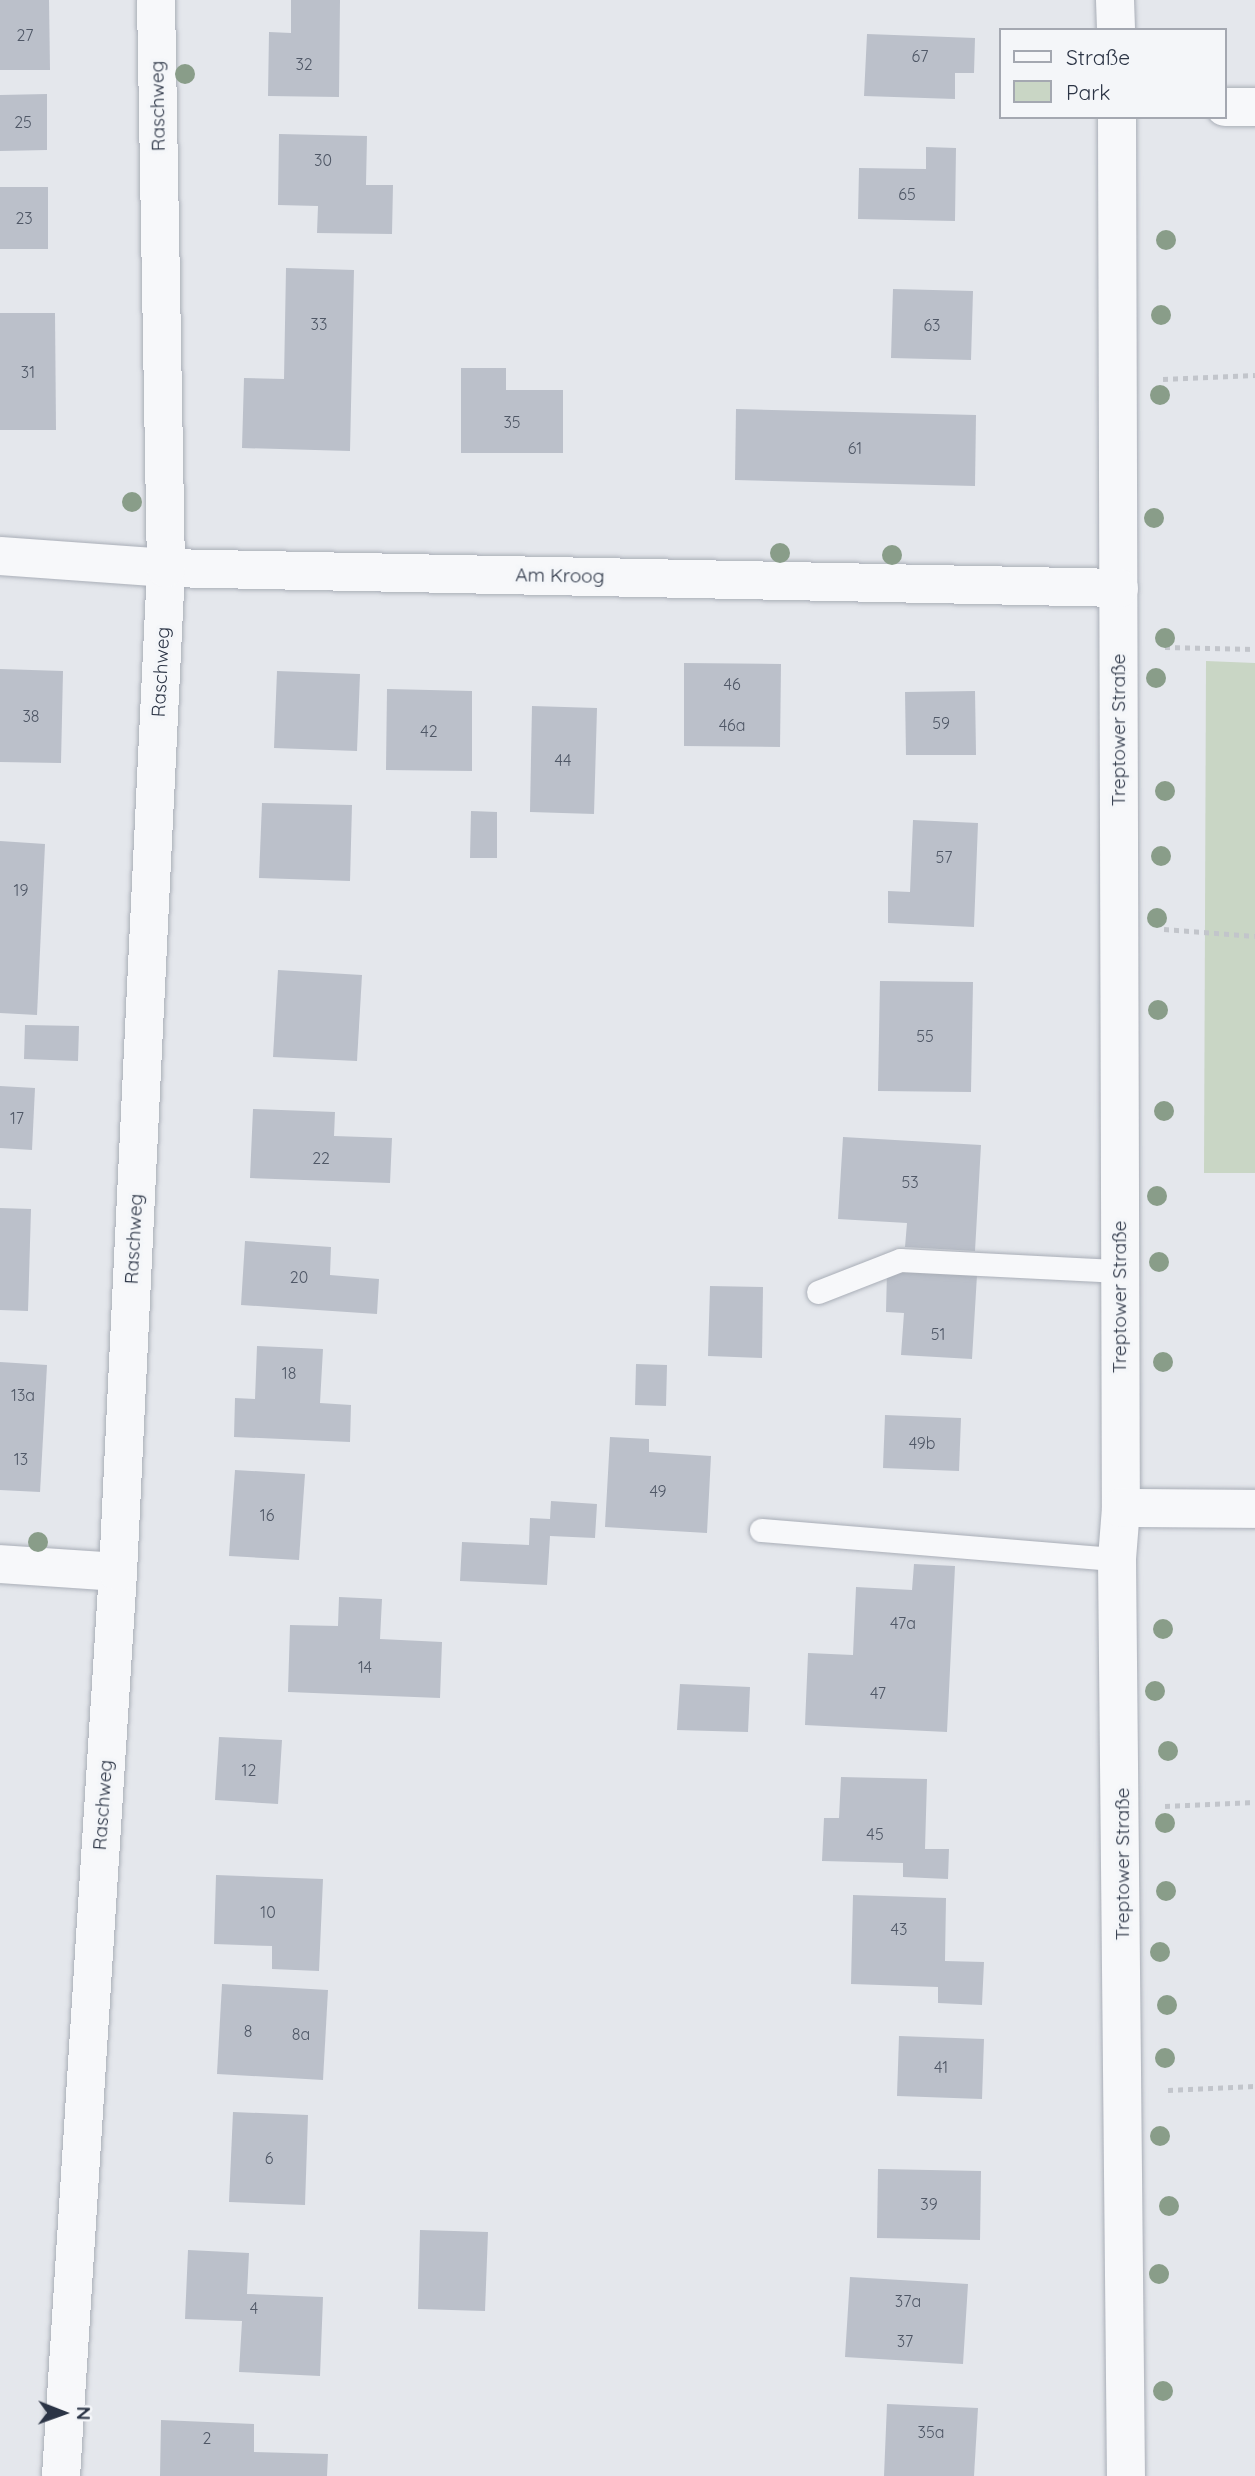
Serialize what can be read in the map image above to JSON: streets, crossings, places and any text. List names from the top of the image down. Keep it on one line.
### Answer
{"streets":{"street":["Raschweg","Am Kroog","Treptower Straße"]},"crossings":[["Raschweg","Am Kroog"],["Am Kroog","Treptower Straße"]],"house_numbers":["27","67","32","25","30","65","23","33","63","31","35","61","46","38","59","46a","42","44","57","19","55","17","22","53","20","51","18","13a","49b","13","49","16","47a","14","47","12","45","10","43","8","8a","41","6","39","37a","4","37","35a","2"],"legend":["Straße","Park"],"north":"right"}
